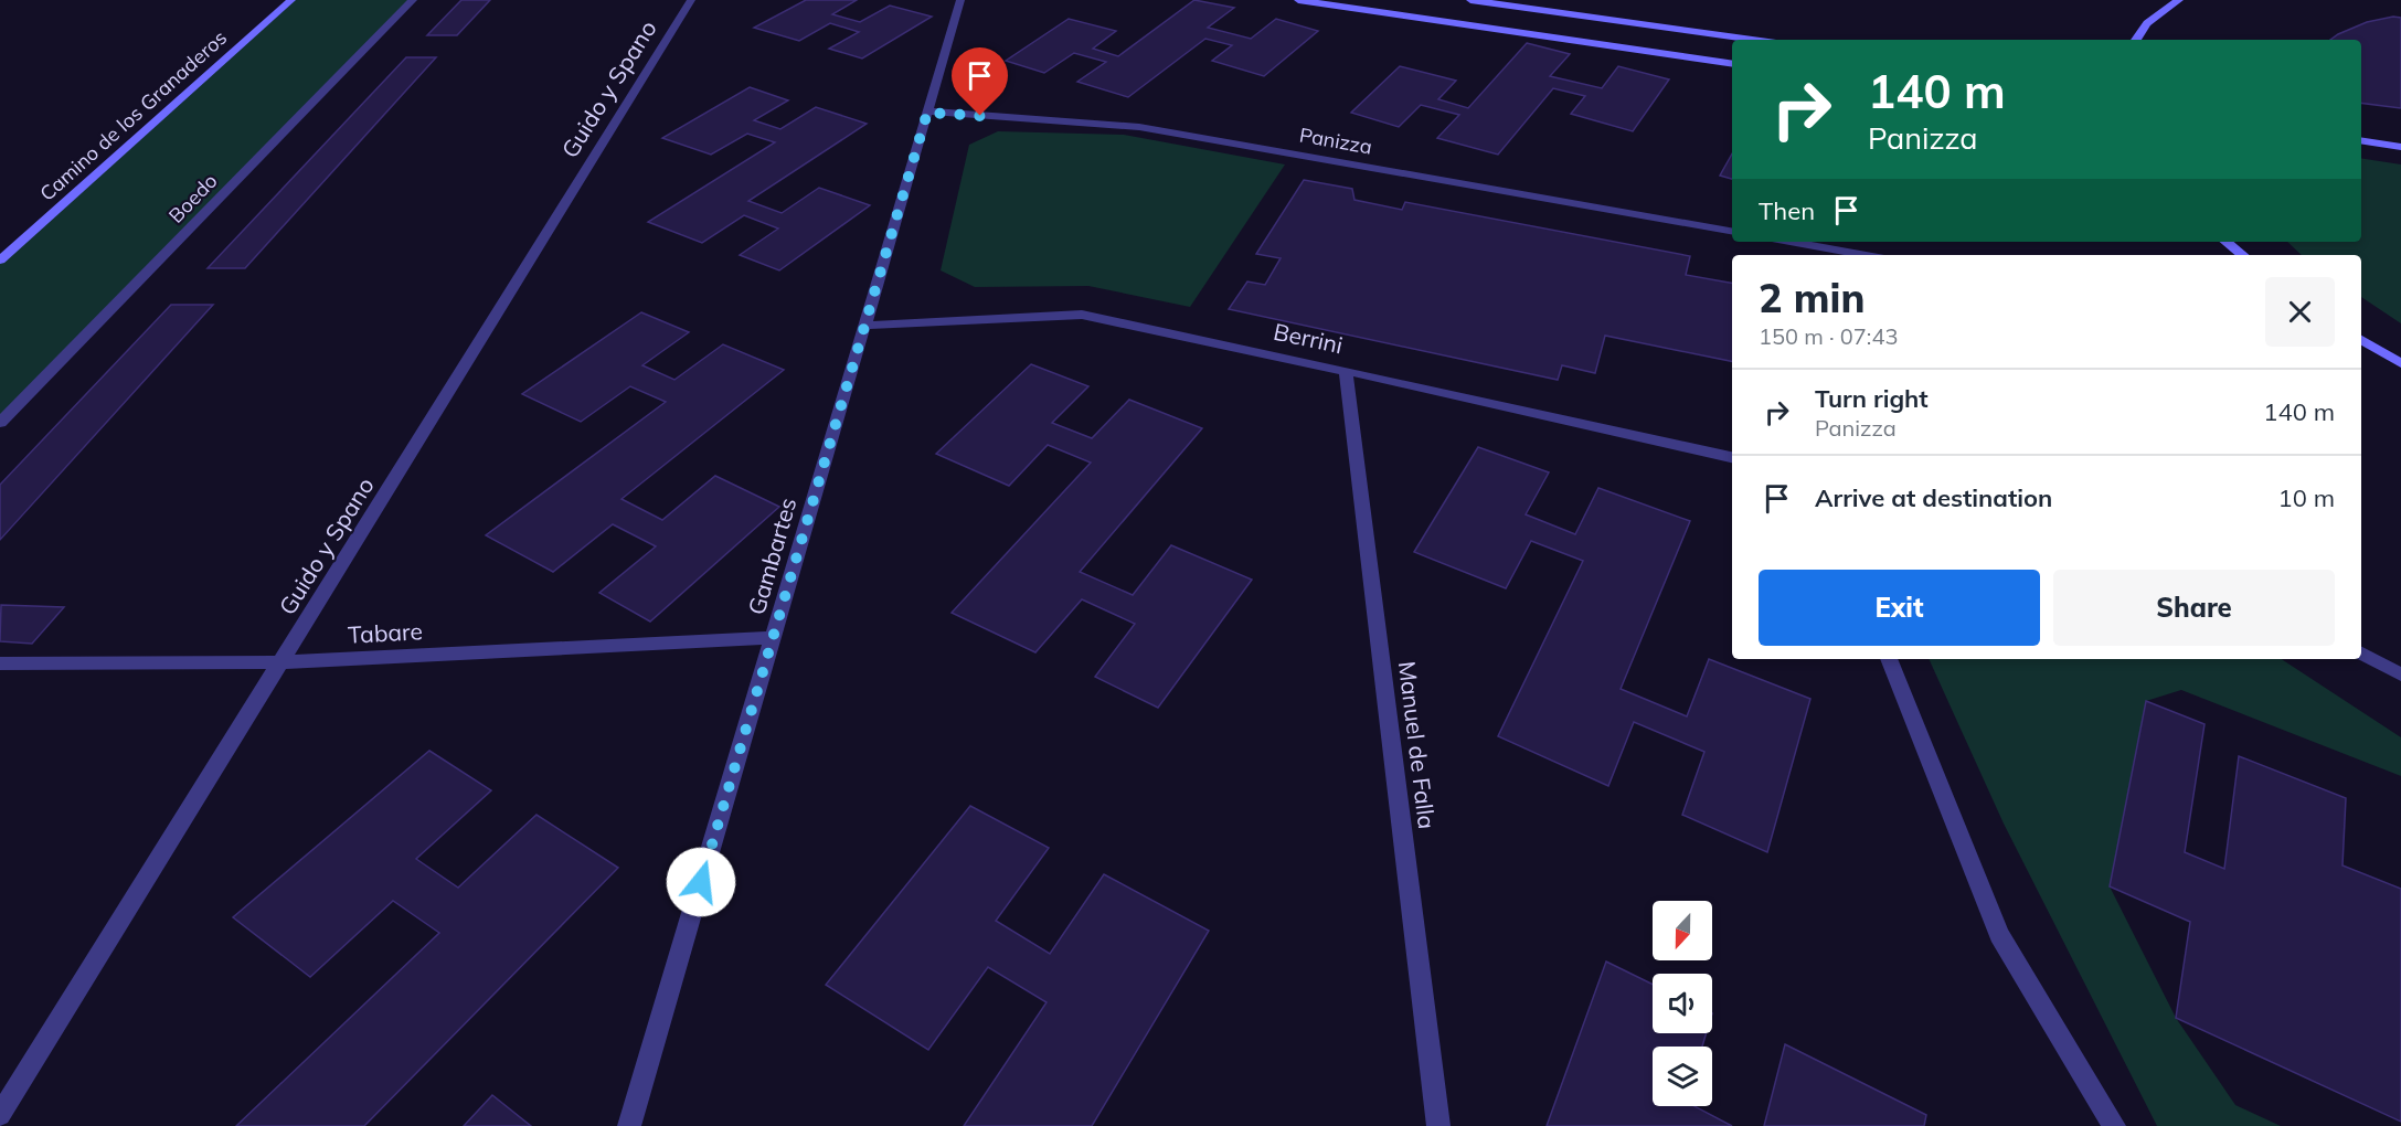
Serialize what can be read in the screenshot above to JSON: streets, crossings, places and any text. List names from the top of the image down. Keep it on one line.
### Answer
{"streets":{"street":["Guido y Spano","Camino de los Granaderos","Panizza","Boedo","Berrini","Gambartes","Tabare","Manuel de Falla"]},"crossings":[["Guido y Spano","Tabare"],["Panizza","Gambartes"],["Berrini","Gambartes"],["Berrini","Manuel de Falla"],["Gambartes","Tabare"]],"north":"bottom","page":{"turn":["140 m","Panizza"],"then":"Then","heading":["2 min","150 m · 07:43"],"list":[{"name":"Turn right","note":"Panizza","value":"140 m"},{"name":"Arrive at destination","value":"10 m"}],"buttons":["Exit","Share"]}}
